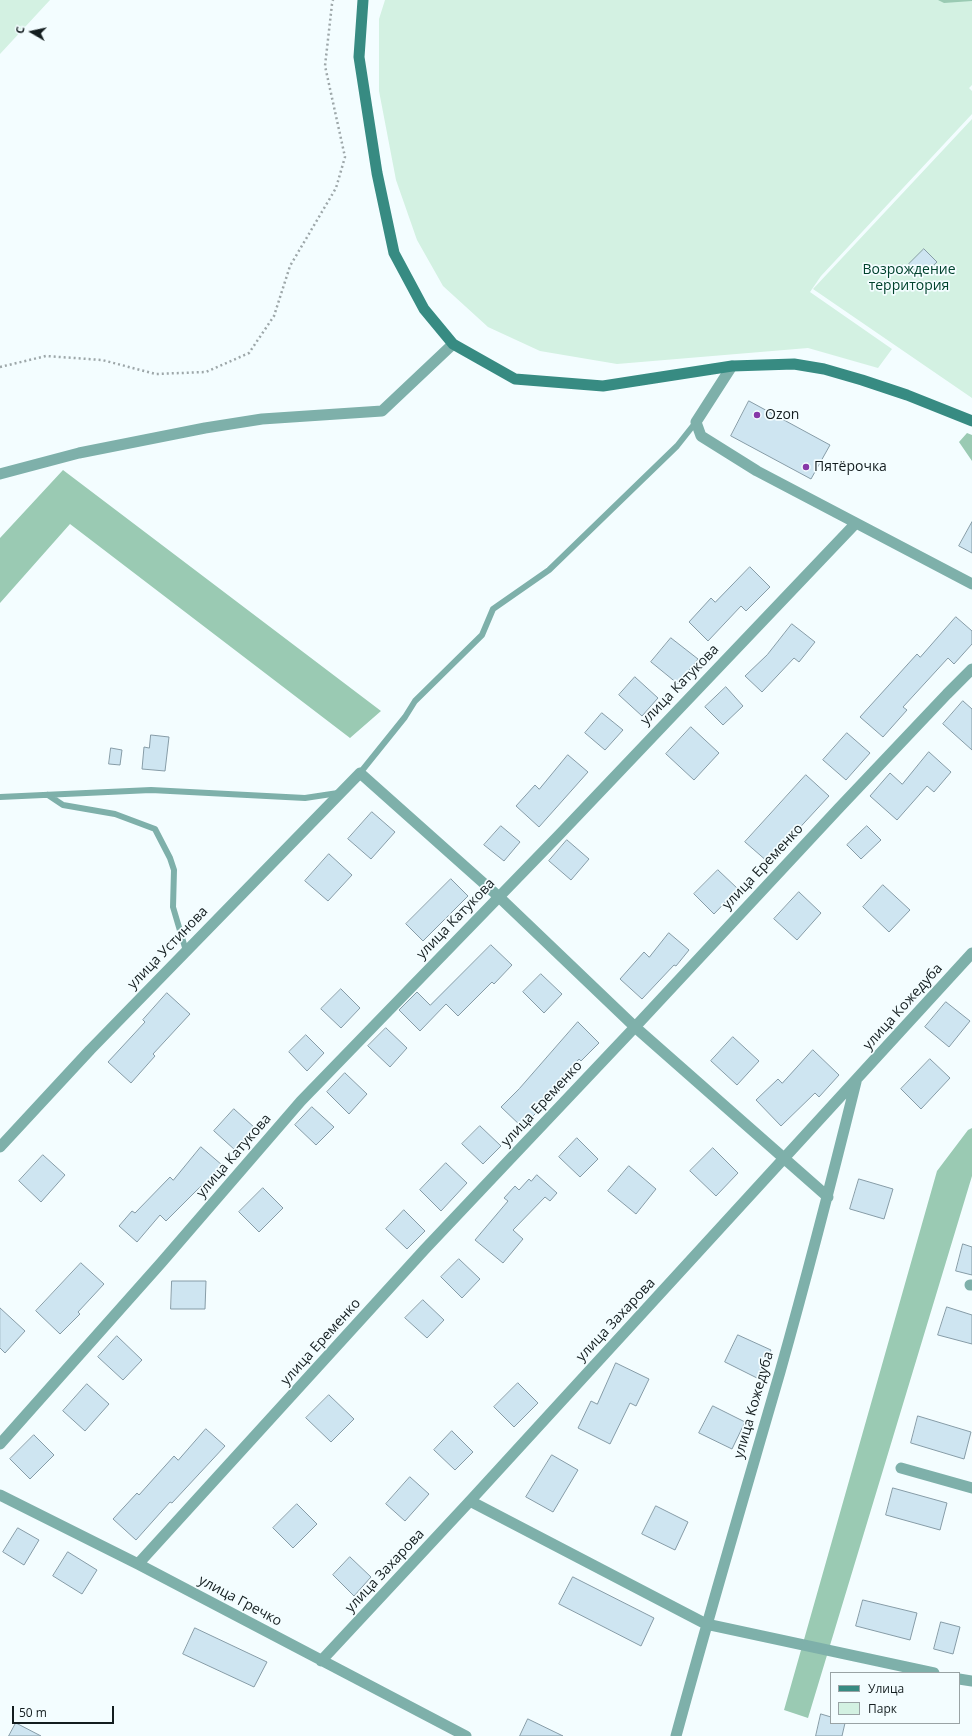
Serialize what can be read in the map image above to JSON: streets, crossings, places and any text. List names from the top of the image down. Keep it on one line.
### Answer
{"streets":{"street":["улица Катукова","улица Еременко","улица Устинова","улица Кожедуба","улица Захарова","улица Гречко"]},"crossings":[["улица Еременко","улица Гречко"],["улица Кожедуба","улица Захарова"],["улица Захарова","улица Гречко"]],"parks":["Возрождение территория"],"places":["Ozon","Пятёрочка"],"legend":["Улица","Парк"],"scale_bar":"50 m","north":"left"}
